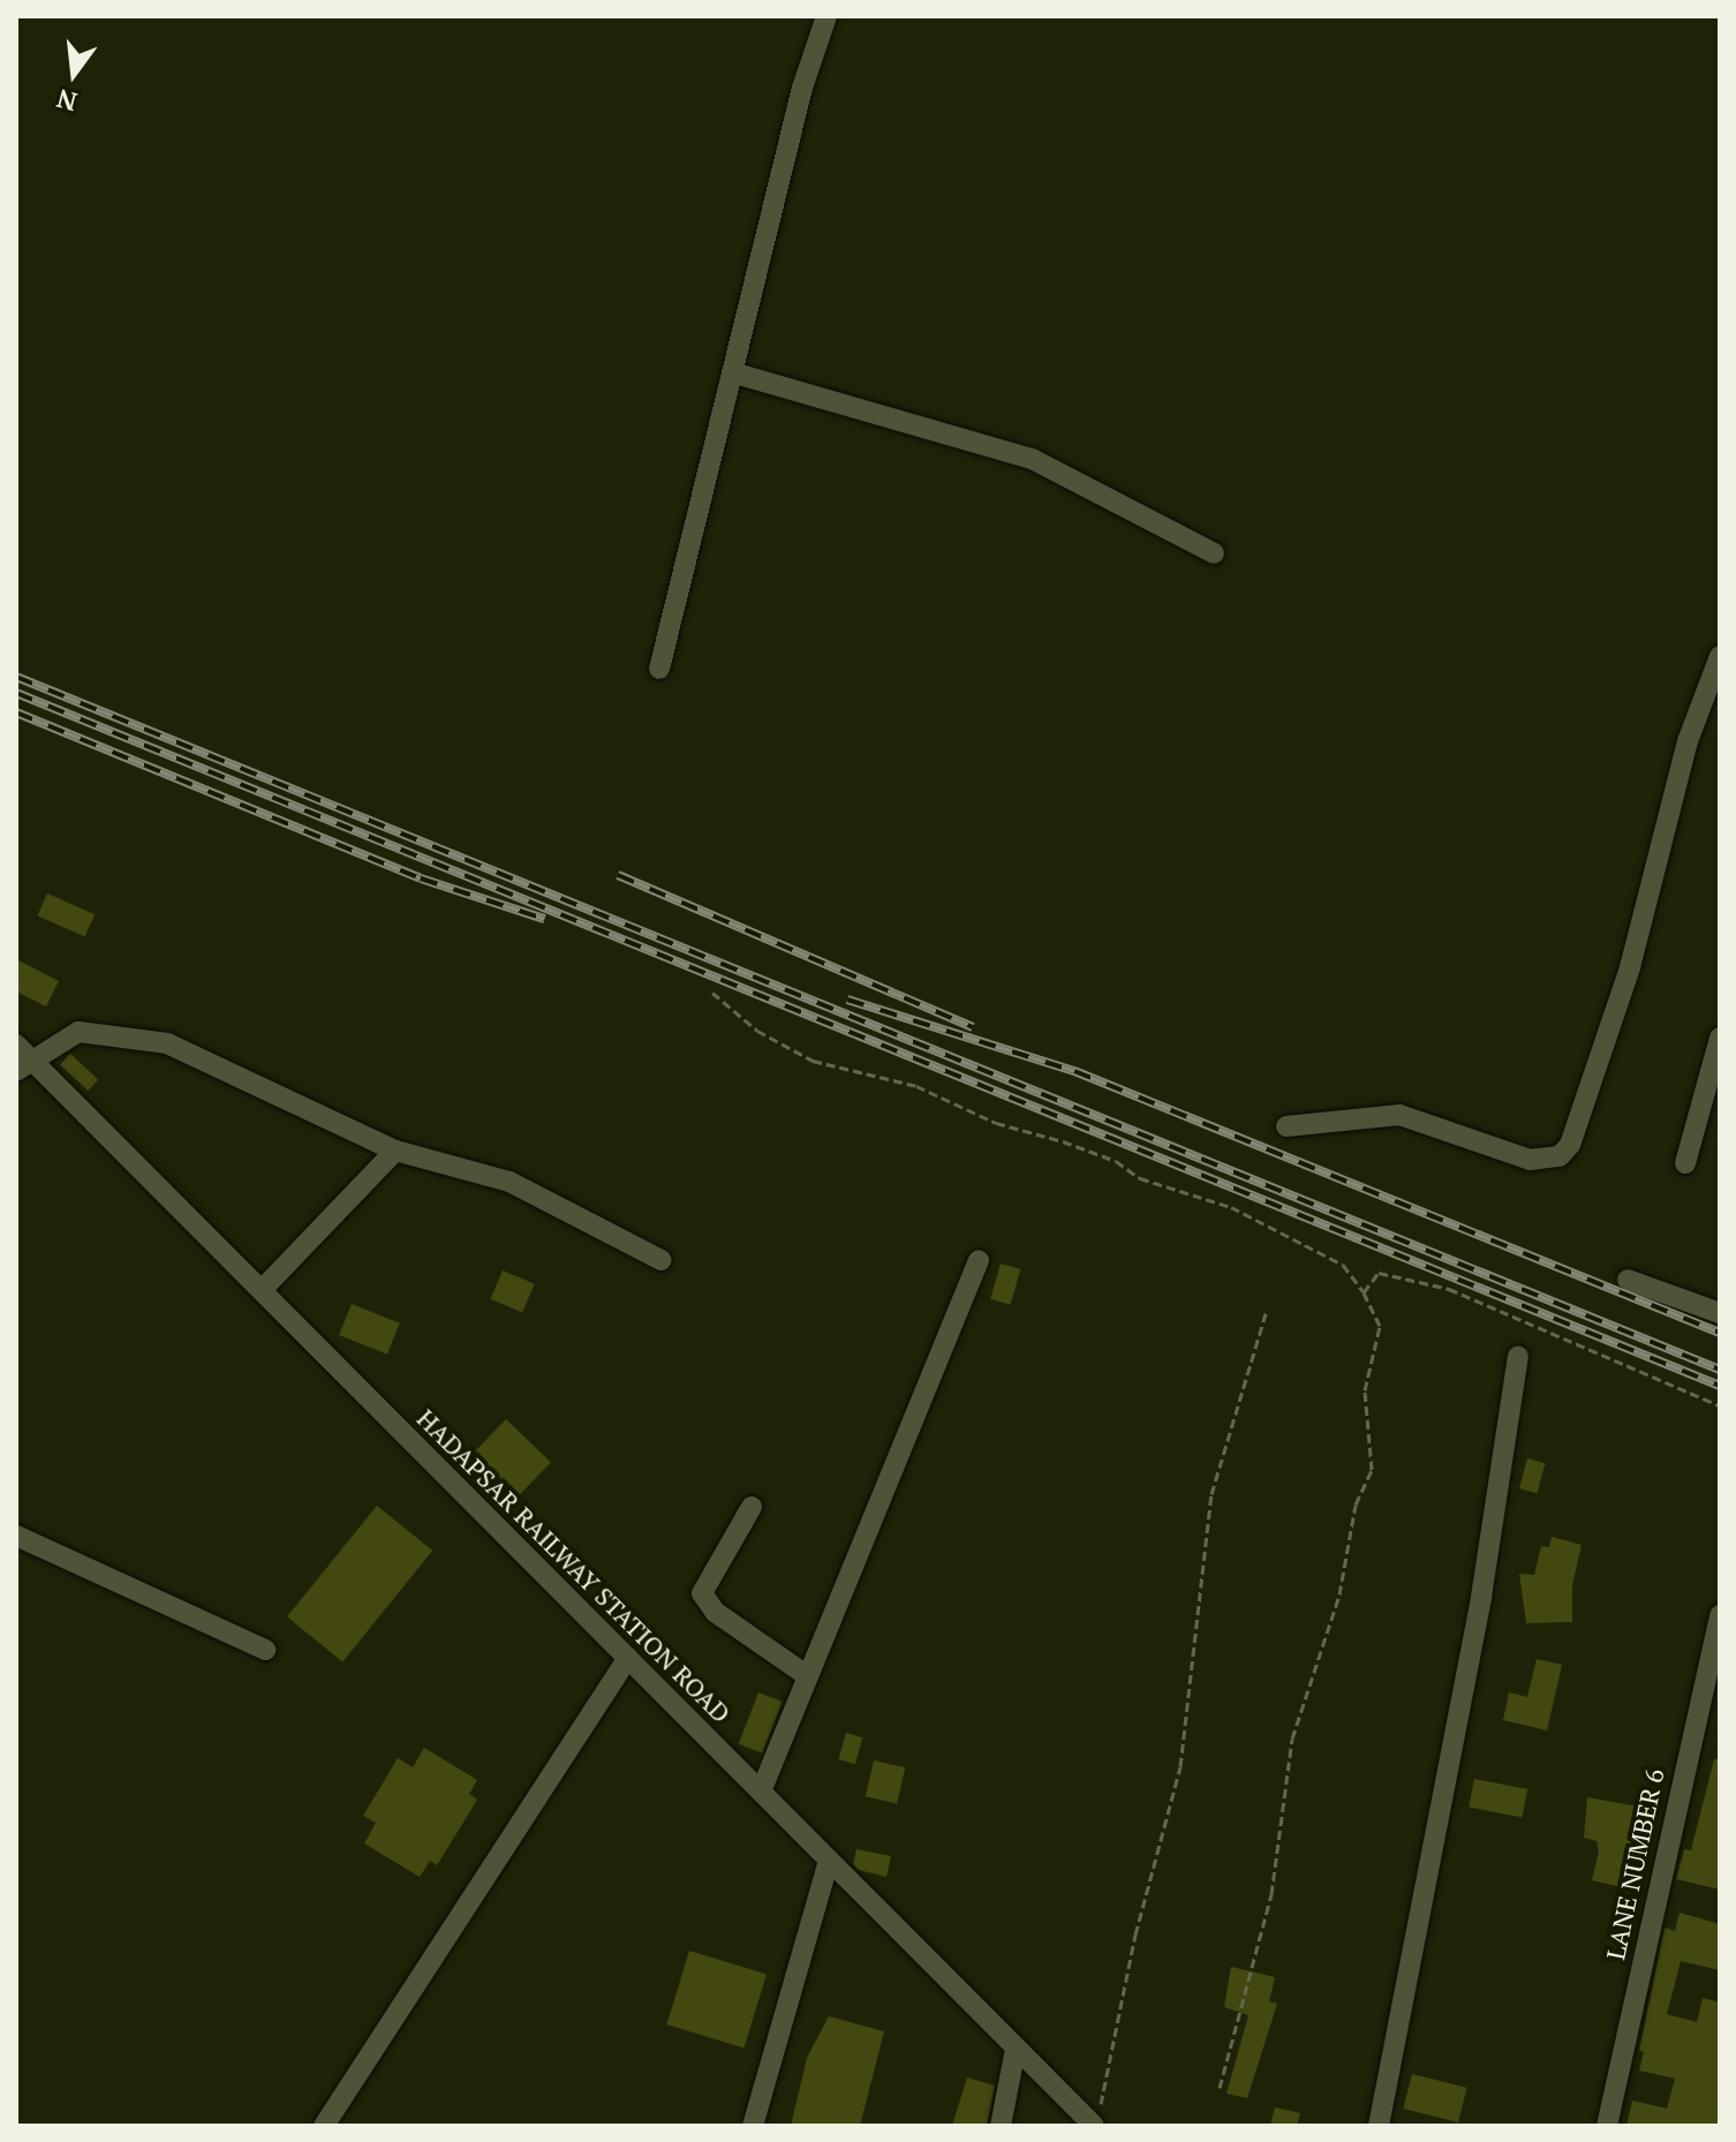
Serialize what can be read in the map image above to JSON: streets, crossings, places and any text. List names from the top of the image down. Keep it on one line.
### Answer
{"streets":{"street":["HADAPSAR RAILWAY STATION ROAD","LANE NUMBER 6"]},"north":"bottom"}
